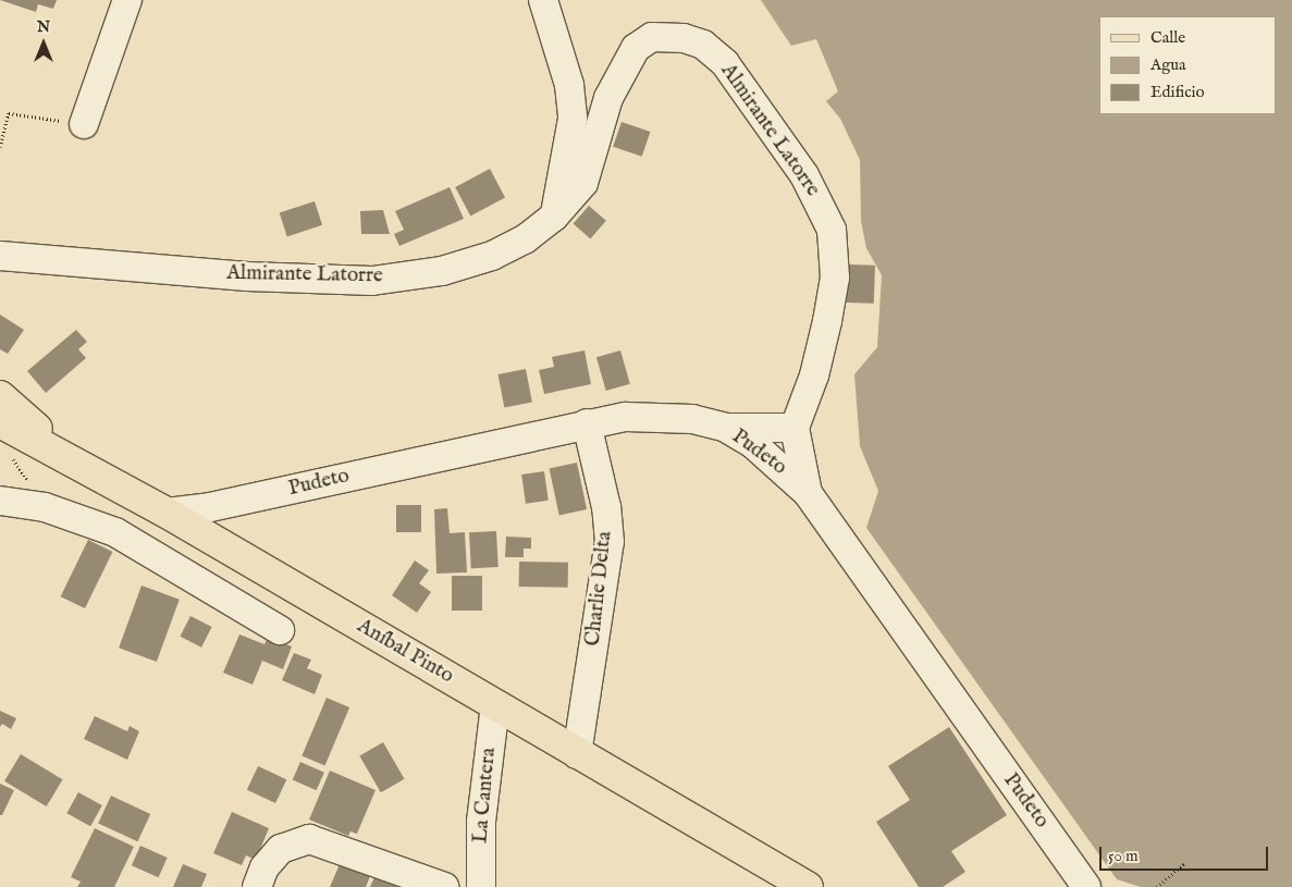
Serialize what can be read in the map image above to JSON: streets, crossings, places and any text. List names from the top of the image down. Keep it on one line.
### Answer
{"streets":{"main road":["Aníbal Pinto"],"street":["Almirante Latorre","Pudeto","Charlie Delta","La Cantera"]},"crossings":[["Pudeto","Charlie Delta"],["Pudeto","Aníbal Pinto"],["Charlie Delta","Aníbal Pinto"],["Aníbal Pinto","La Cantera"]],"legend":["Calle","Agua","Edificio"],"scale_bar":"50 m","north":"top"}
